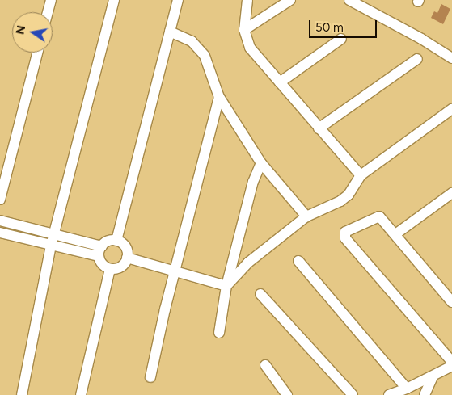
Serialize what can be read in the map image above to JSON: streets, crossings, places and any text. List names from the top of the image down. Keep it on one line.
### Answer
{"scale_bar":"50 m","north":"left"}
